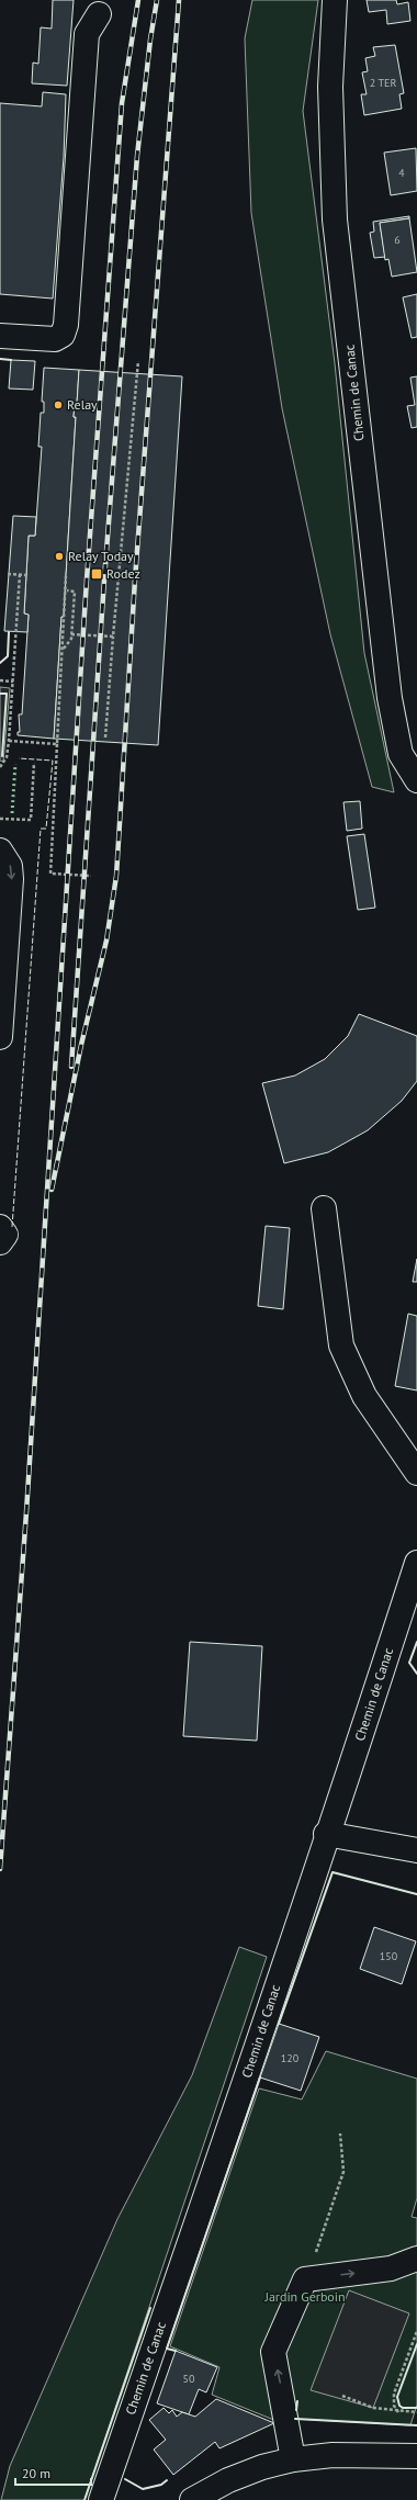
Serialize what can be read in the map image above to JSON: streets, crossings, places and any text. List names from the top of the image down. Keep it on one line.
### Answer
{"streets":{"street":["Chemin de Canac"]},"parks":["Jardin Gerboin"],"places":{"other":["Relay","Relay Today"],"transit":["Rodez"]},"house_numbers":["2 TER","4","6","150","120","50"],"scale_bar":"20 m"}
